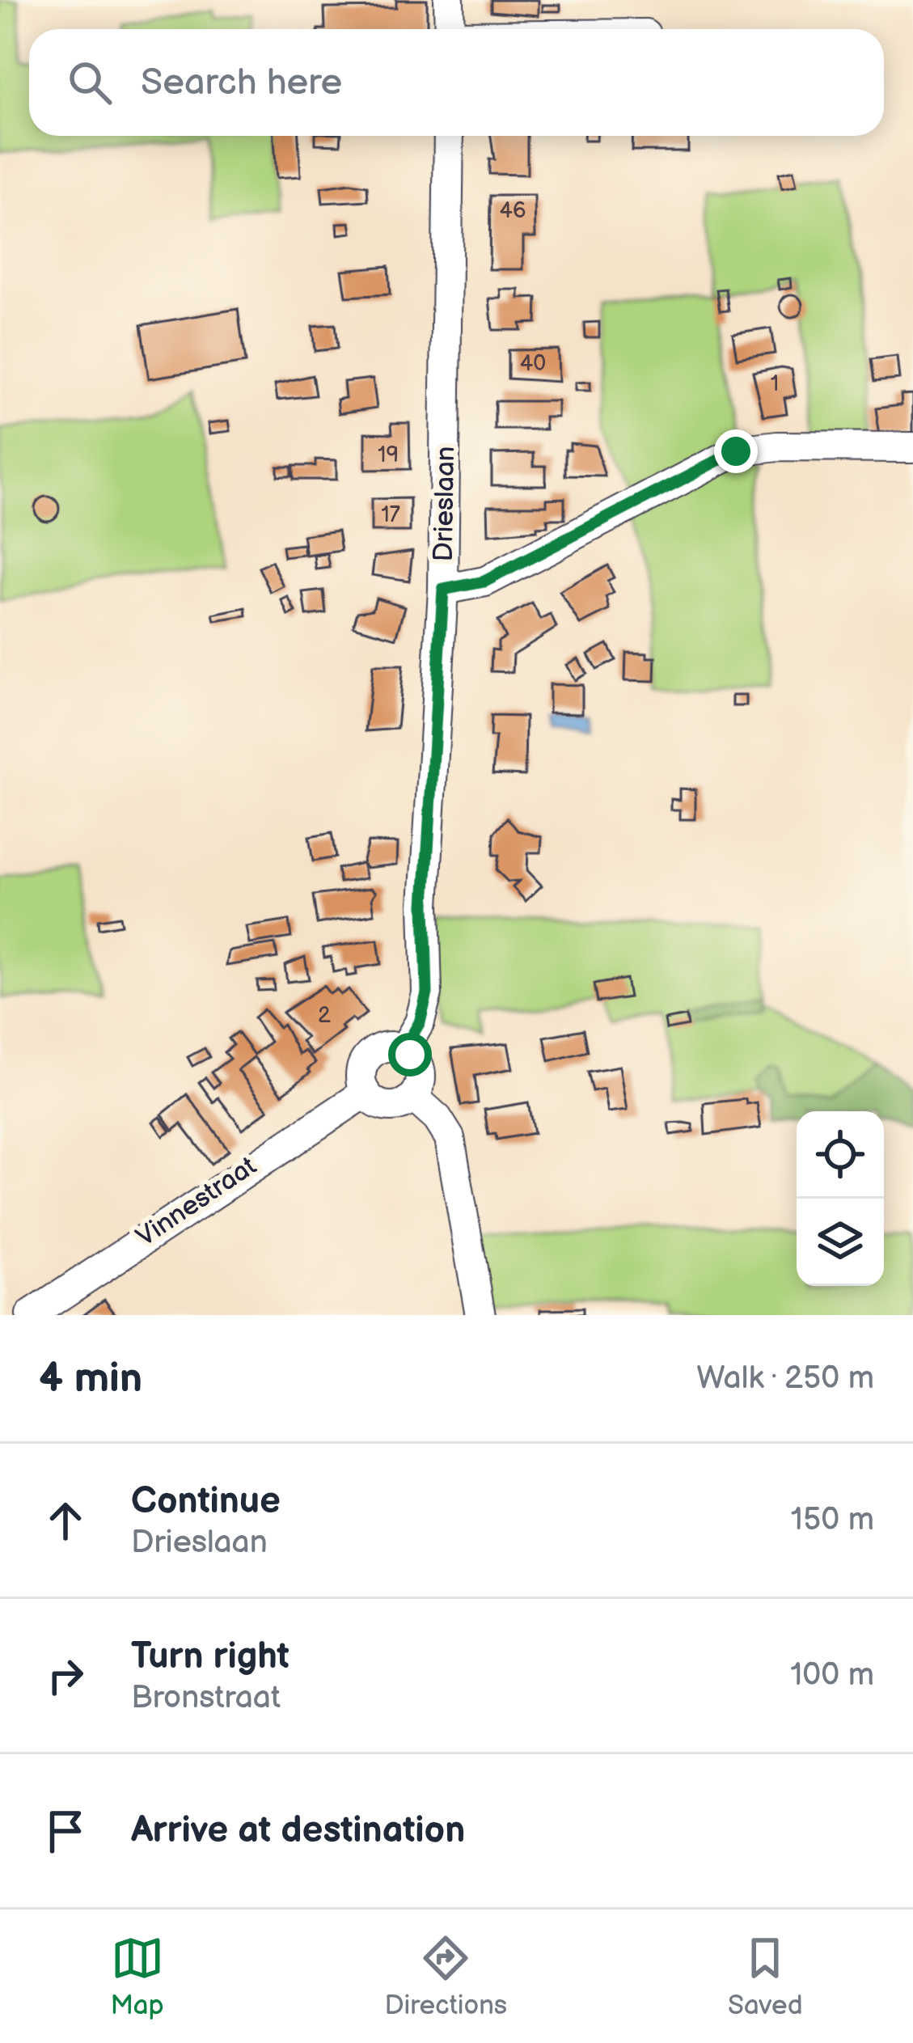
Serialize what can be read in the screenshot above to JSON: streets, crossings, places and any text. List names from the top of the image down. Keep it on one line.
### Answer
{"streets":{"street":["Drieslaan","Vinnestraat"]},"crossings":[["Drieslaan","Vinnestraat"]],"house_numbers":["46","40","1","19","17","2"],"page":{"search":"Search here","heading":["4 min","Walk · 250 m"],"list":[["Continue","Drieslaan","150 m"],["Turn right","Bronstraat","100 m"],"Arrive at destination"],"nav":["Map","Directions","Saved"]}}
